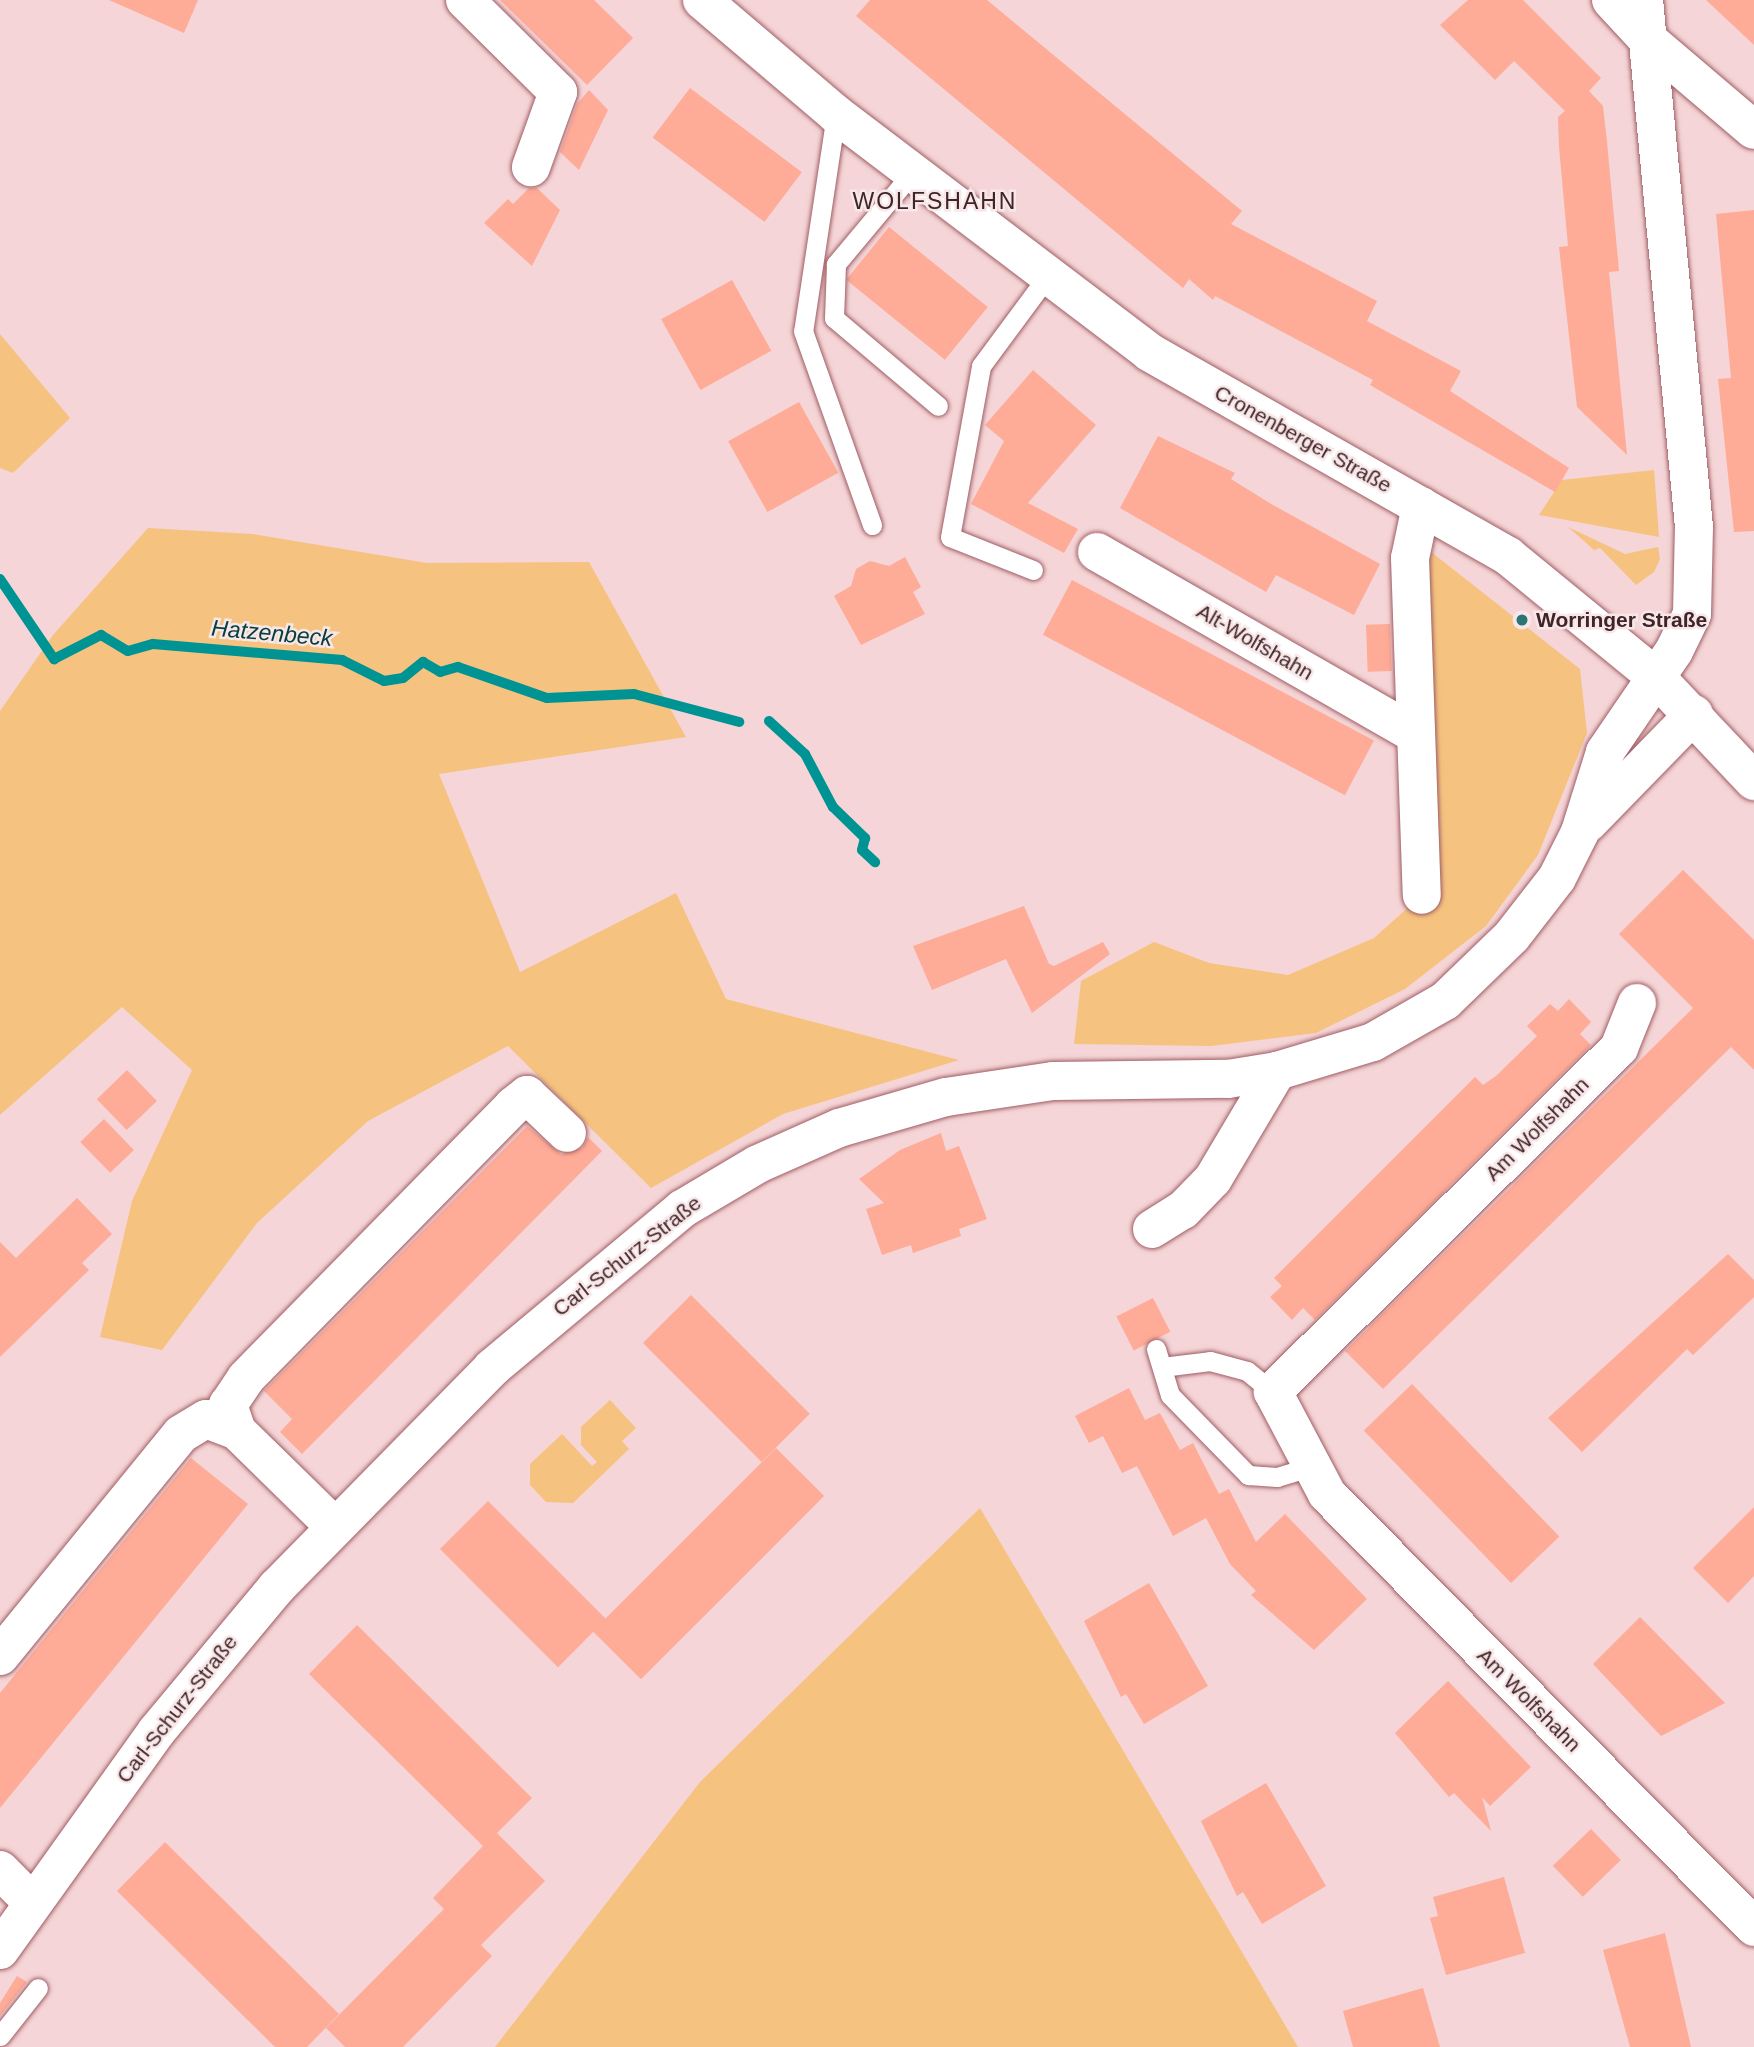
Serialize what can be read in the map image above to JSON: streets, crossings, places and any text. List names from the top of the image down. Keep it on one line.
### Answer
{"streets":{"street":["Cronenberger Straße","Alt-Wolfshahn","Am Wolfshahn","Carl-Schurz-Straße"]},"crossings":[["Cronenberger Straße","Carl-Schurz-Straße"]],"districts":["WOLFSHAHN"],"water":["Hatzenbeck"],"places":["Worringer Straße"]}
